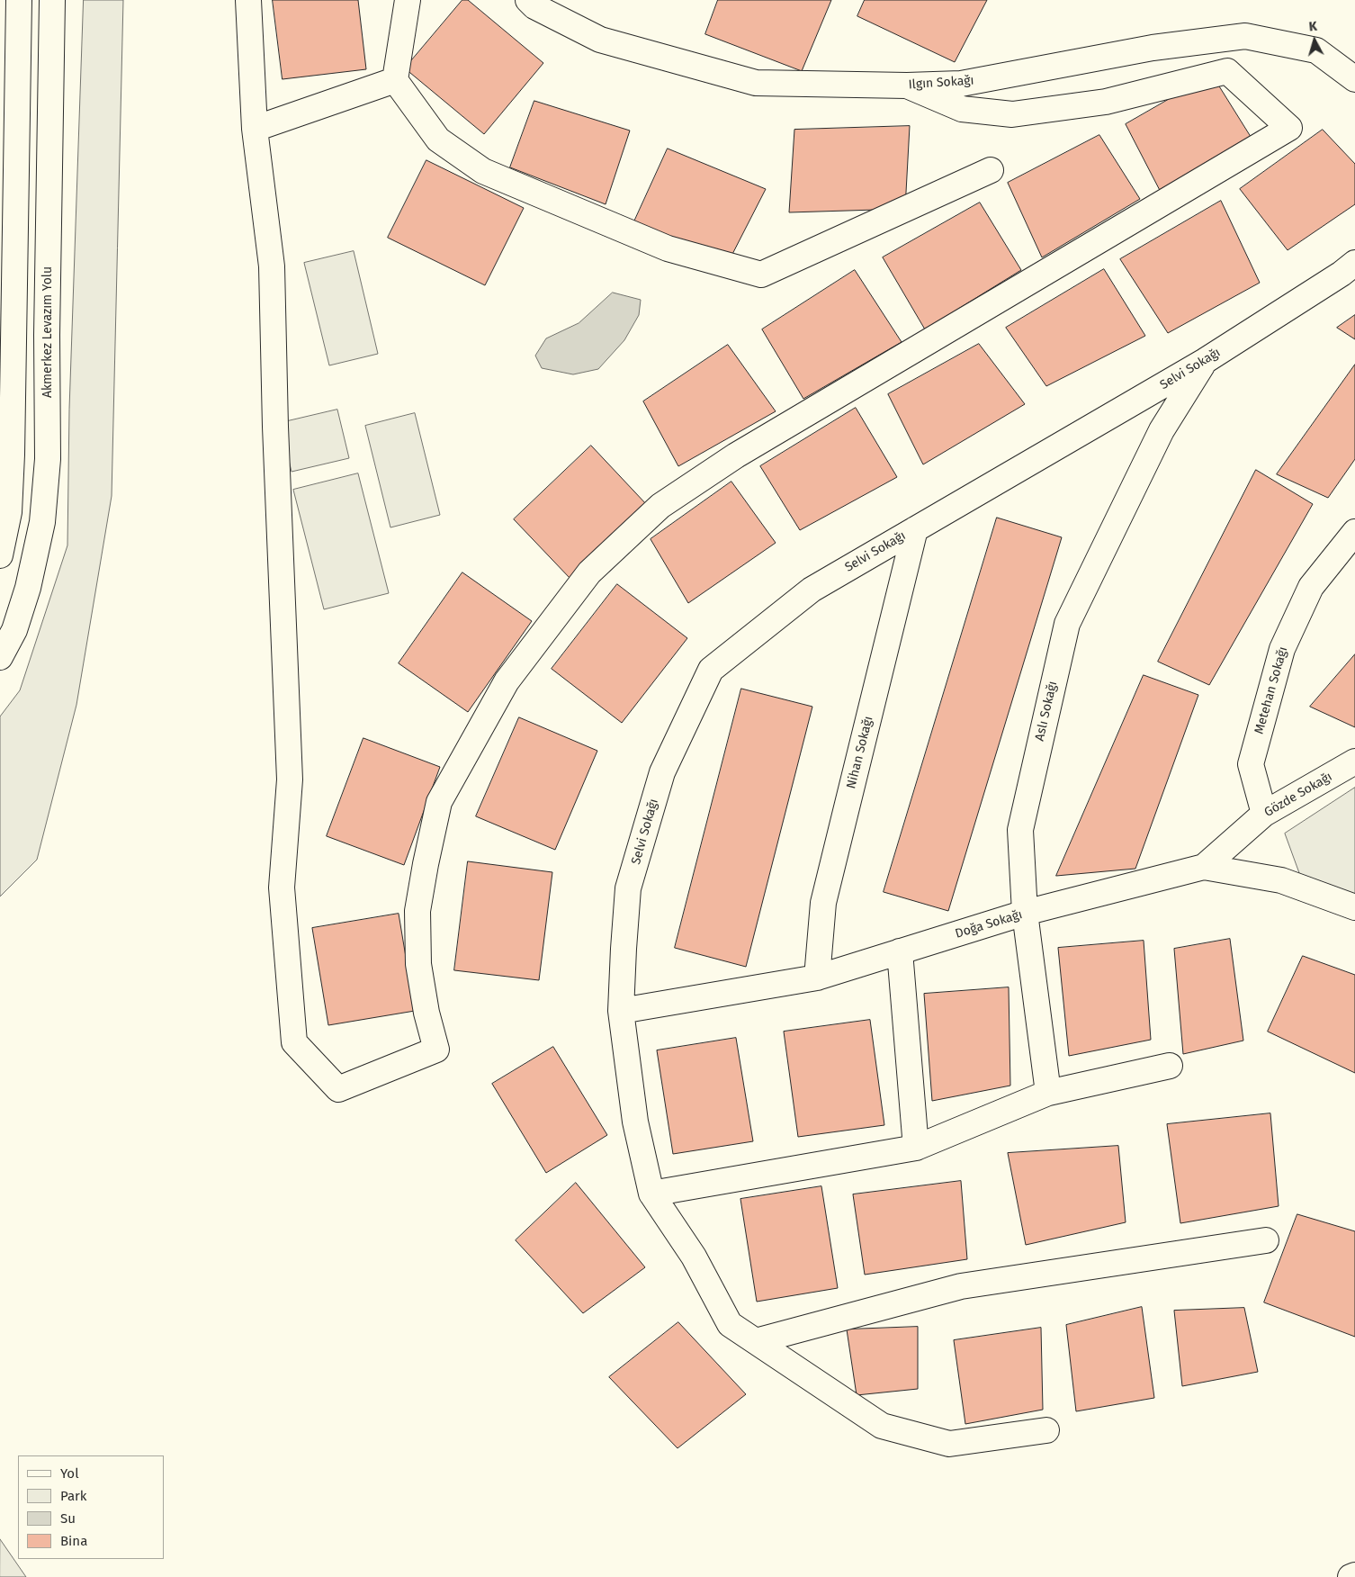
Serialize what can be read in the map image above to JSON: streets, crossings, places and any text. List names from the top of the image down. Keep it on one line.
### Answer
{"streets":{"street":["Ilgın Sokağı","Akmerkez Levazım Yolu","Selvi Sokağı","Metehan Sokağı","Aslı Sokağı","Nihan Sokağı","Gözde Sokağı","Doğa Sokağı"]},"crossings":[["Selvi Sokağı","Aslı Sokağı"],["Selvi Sokağı","Nihan Sokağı"],["Selvi Sokağı","Doğa Sokağı"],["Metehan Sokağı","Gözde Sokağı"],["Aslı Sokağı","Doğa Sokağı"],["Nihan Sokağı","Doğa Sokağı"],["Gözde Sokağı","Doğa Sokağı"]],"legend":["Yol","Park","Su","Bina"],"north":"top"}
